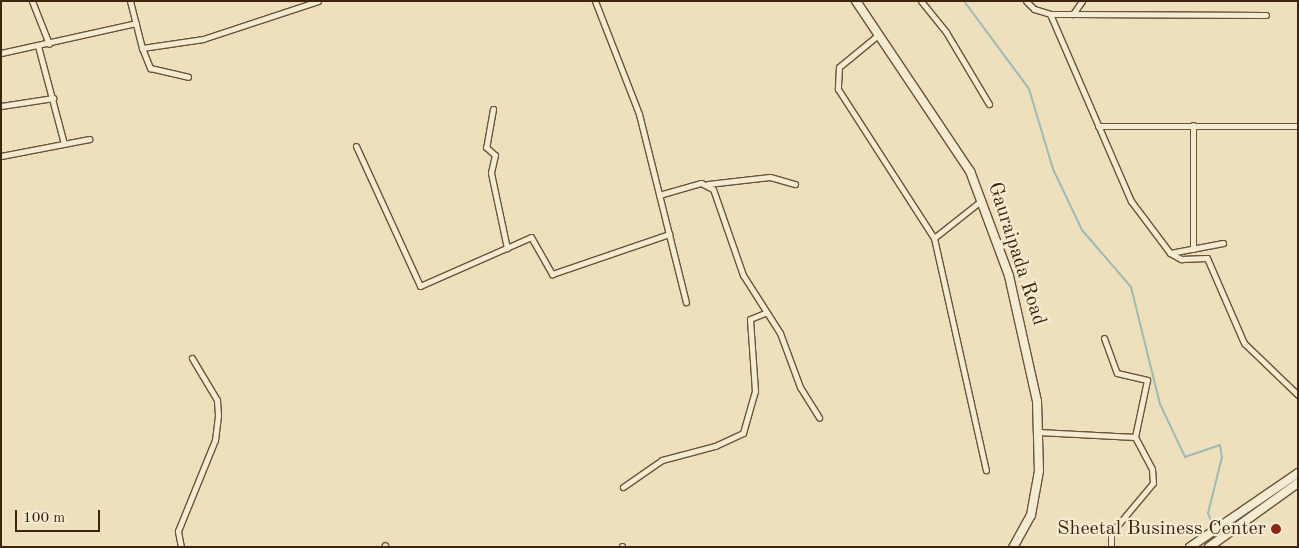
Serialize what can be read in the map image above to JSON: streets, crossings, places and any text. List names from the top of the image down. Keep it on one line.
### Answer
{"streets":{"street":["Gauraipada Road"]},"places":["Sheetal Business Center"],"scale_bar":"100 m"}
